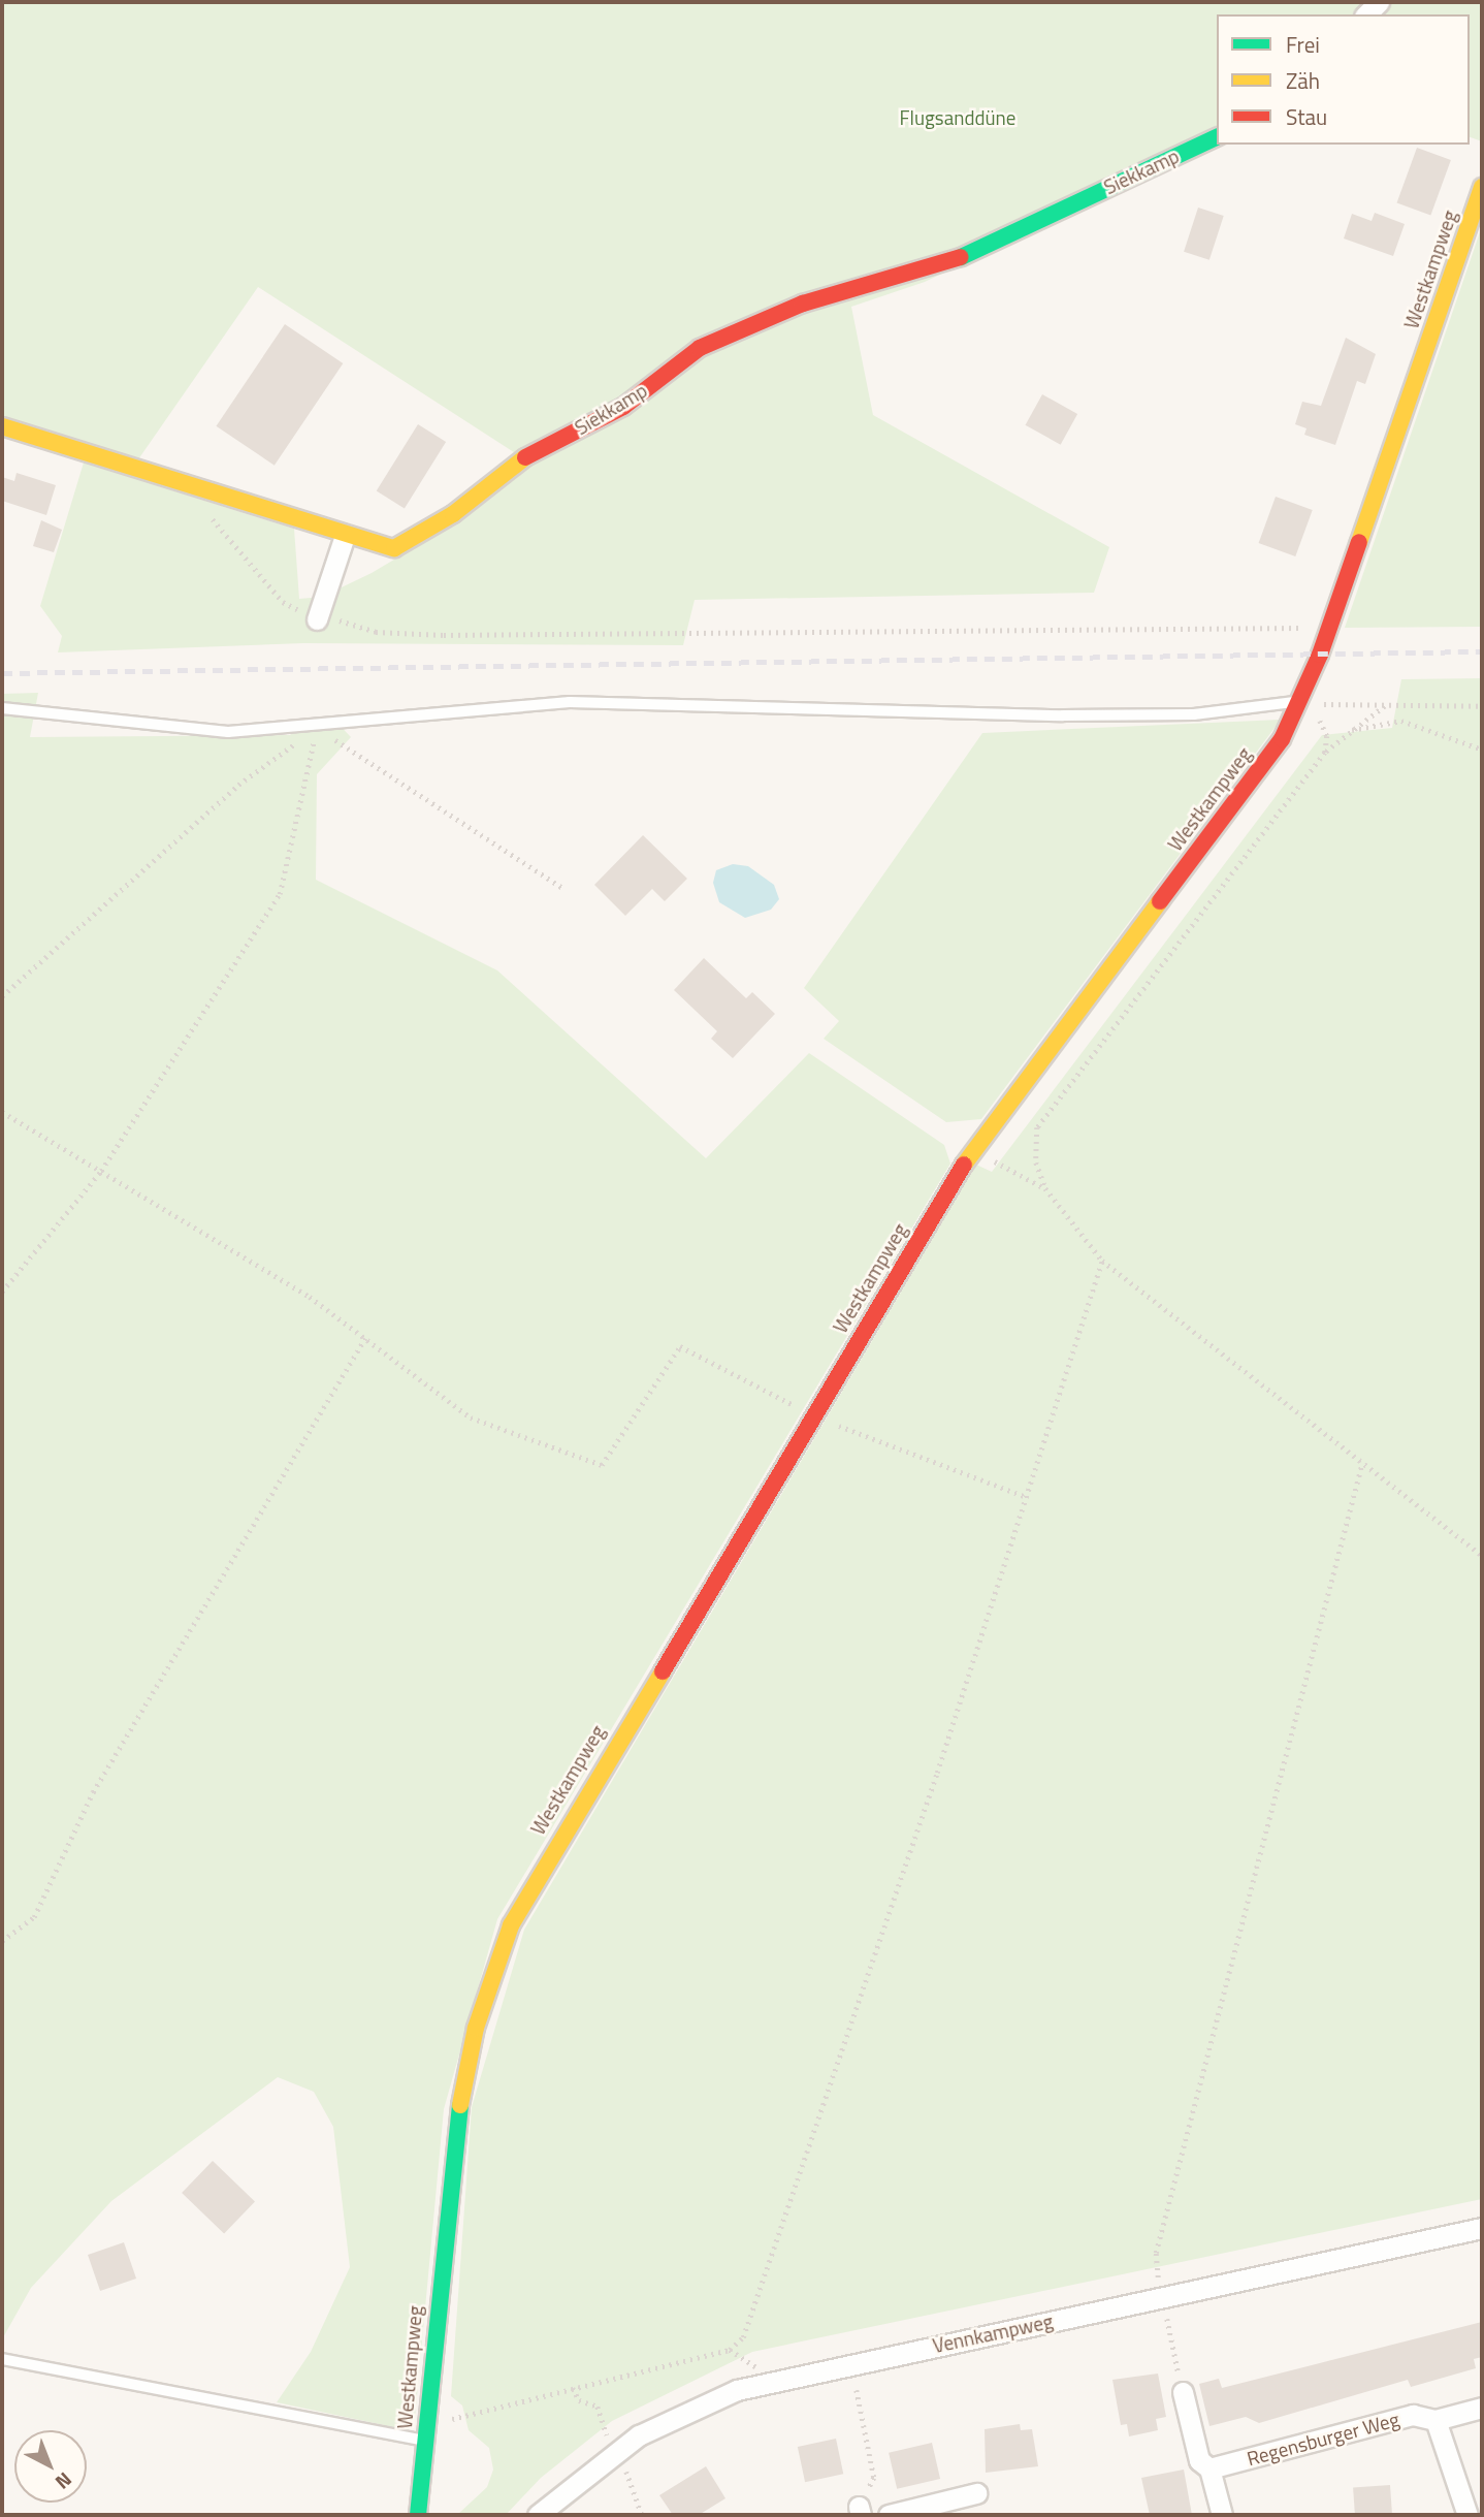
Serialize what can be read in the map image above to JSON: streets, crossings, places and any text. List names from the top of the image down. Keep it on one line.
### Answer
{"streets":{"street":["Siekkamp","Westkampweg","Vennkampweg","Regensburger Weg"]},"parks":["Flugsanddüne"],"legend":["Frei","Zäh","Stau"],"north":"bottom right"}
